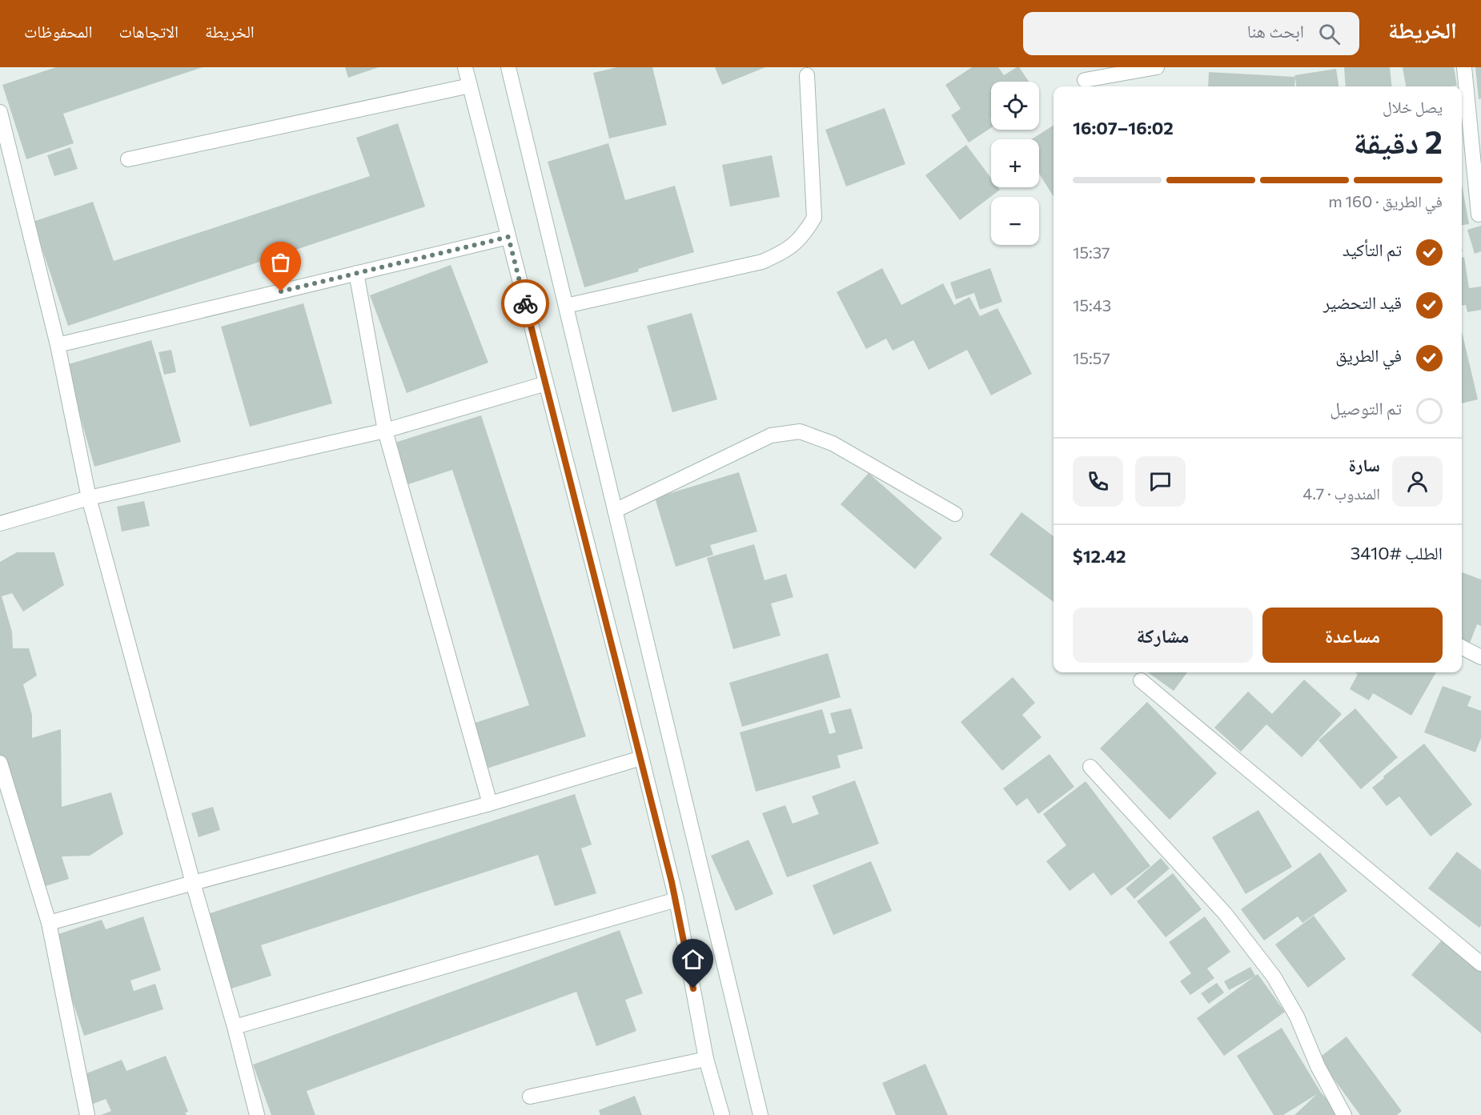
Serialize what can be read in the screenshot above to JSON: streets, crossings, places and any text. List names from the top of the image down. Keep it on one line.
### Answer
{"page":{"header":"الخريطة","search":"ابحث هنا","nav":["الخريطة","الاتجاهات","المحفوظات"],"map_buttons":["+","−"],"heading":["2 دقيقة","يصل خلال","16:02–16:07"],"panel":["سارة","المندوب · 4.7","الطلب #3410","$12.42"],"bar":"في الطريق · 160 m","list":[["تم التأكيد","15:37"],["قيد التحضير","15:43"],["في الطريق","15:57"],"تم التوصيل"],"buttons":["مساعدة","مشاركة"]}}
